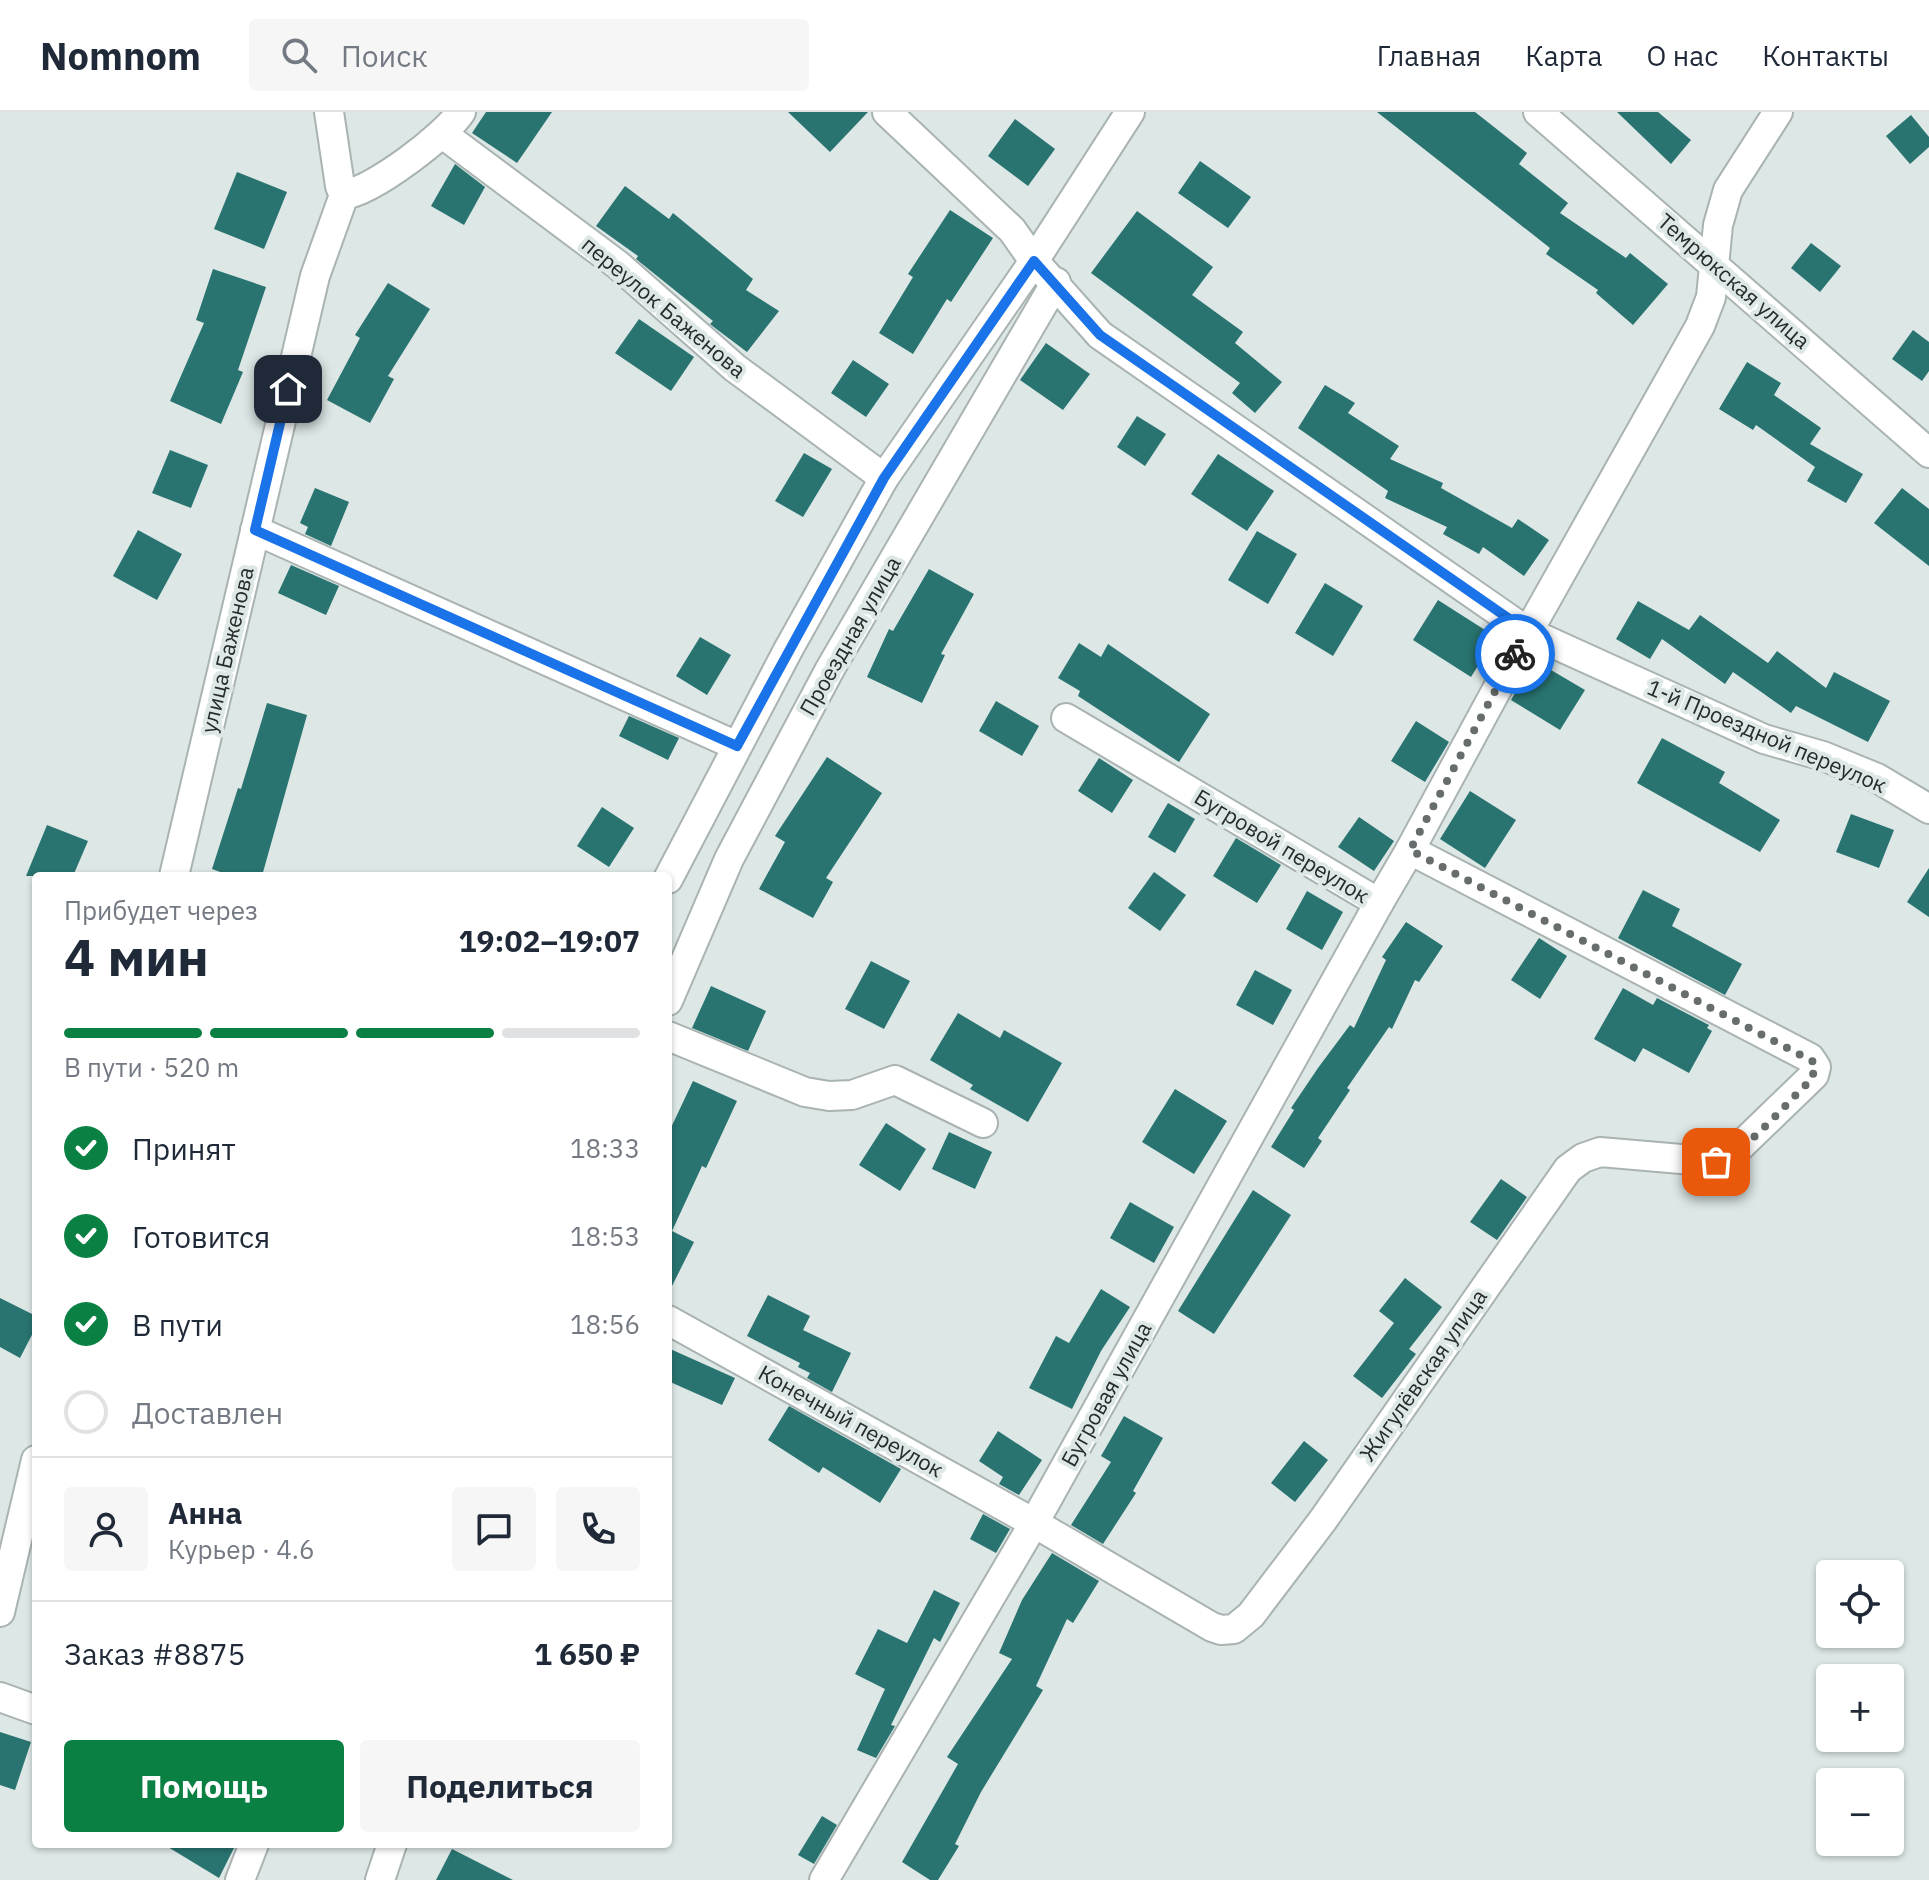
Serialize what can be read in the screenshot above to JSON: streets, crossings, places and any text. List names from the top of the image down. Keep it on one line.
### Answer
{"streets":{"street":["Темрюкская улица","переулок Баженова","Проездная улица","улица Баженова","1-й Проездной переулок","Бугровой переулок","Жигулёвская улица","Бугровая улица","Конечный переулок"]},"crossings":[["переулок Баженова","Проездная улица"],["Проездная улица","1-й Проездной переулок"],["Бугровой переулок","Жигулёвская улица"],["Бугровой переулок","Бугровая улица"],["Жигулёвская улица","Бугровая улица"],["Жигулёвская улица","Конечный переулок"],["Бугровая улица","Конечный переулок"]],"page":{"header":"Nomnom","search":"Поиск","nav":["Главная","Карта","О нас","Контакты"],"heading":["4 мин","Прибудет через","19:02–19:07"],"panel":["Анна","Курьер · 4.6","Заказ #8875","1 650 ₽"],"bar":"В пути · 520 m","list":[["Принят","18:33"],["Готовится","18:53"],["В пути","18:56"],"Доставлен"],"map_buttons":["+","−"],"buttons":["Помощь","Поделиться"]}}
